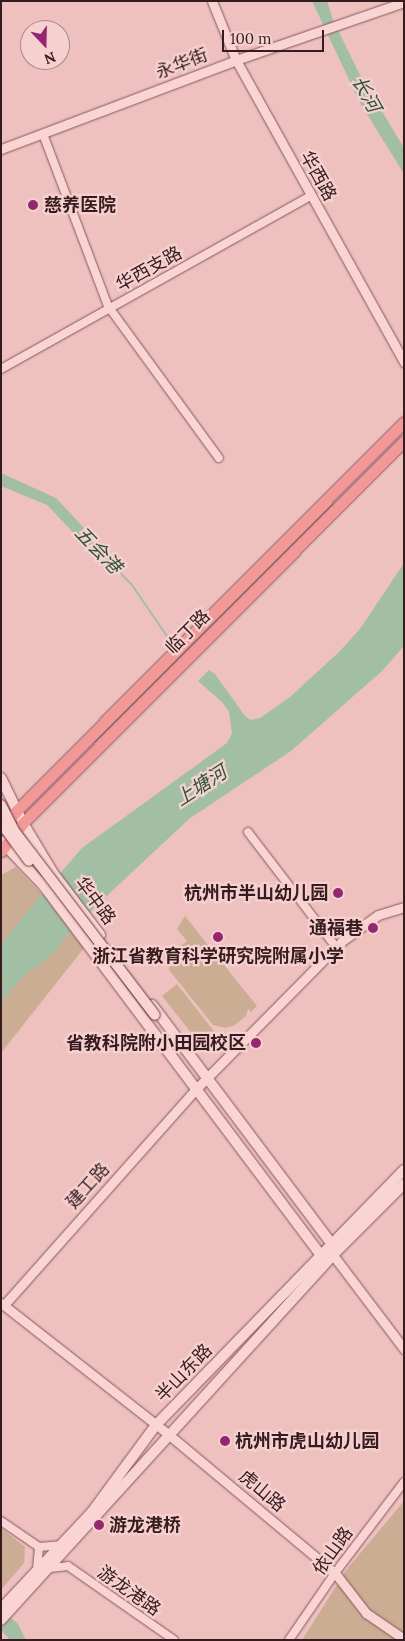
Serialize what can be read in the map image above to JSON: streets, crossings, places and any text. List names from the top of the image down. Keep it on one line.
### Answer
{"streets":{"main road":["临丁路","华中路","半山东路"],"street":["永华街","华西路","华西支路","建工路","虎山路","依山路","游龙港路"]},"crossings":[["永华街","华西路"],["华西路","华西支路"],["临丁路","华中路"],["华中路","建工路"],["华中路","半山东路"],["建工路","虎山路"],["半山东路","虎山路"],["虎山路","依山路"]],"water":["长河","五会港","上塘河"],"places":["慈养医院","杭州市半山幼儿园","通福巷","浙江省教育科学研究院附属小学","省教科院附小田园校区","杭州市虎山幼儿园","游龙港桥"],"scale_bar":"100 m","north":"bottom"}
